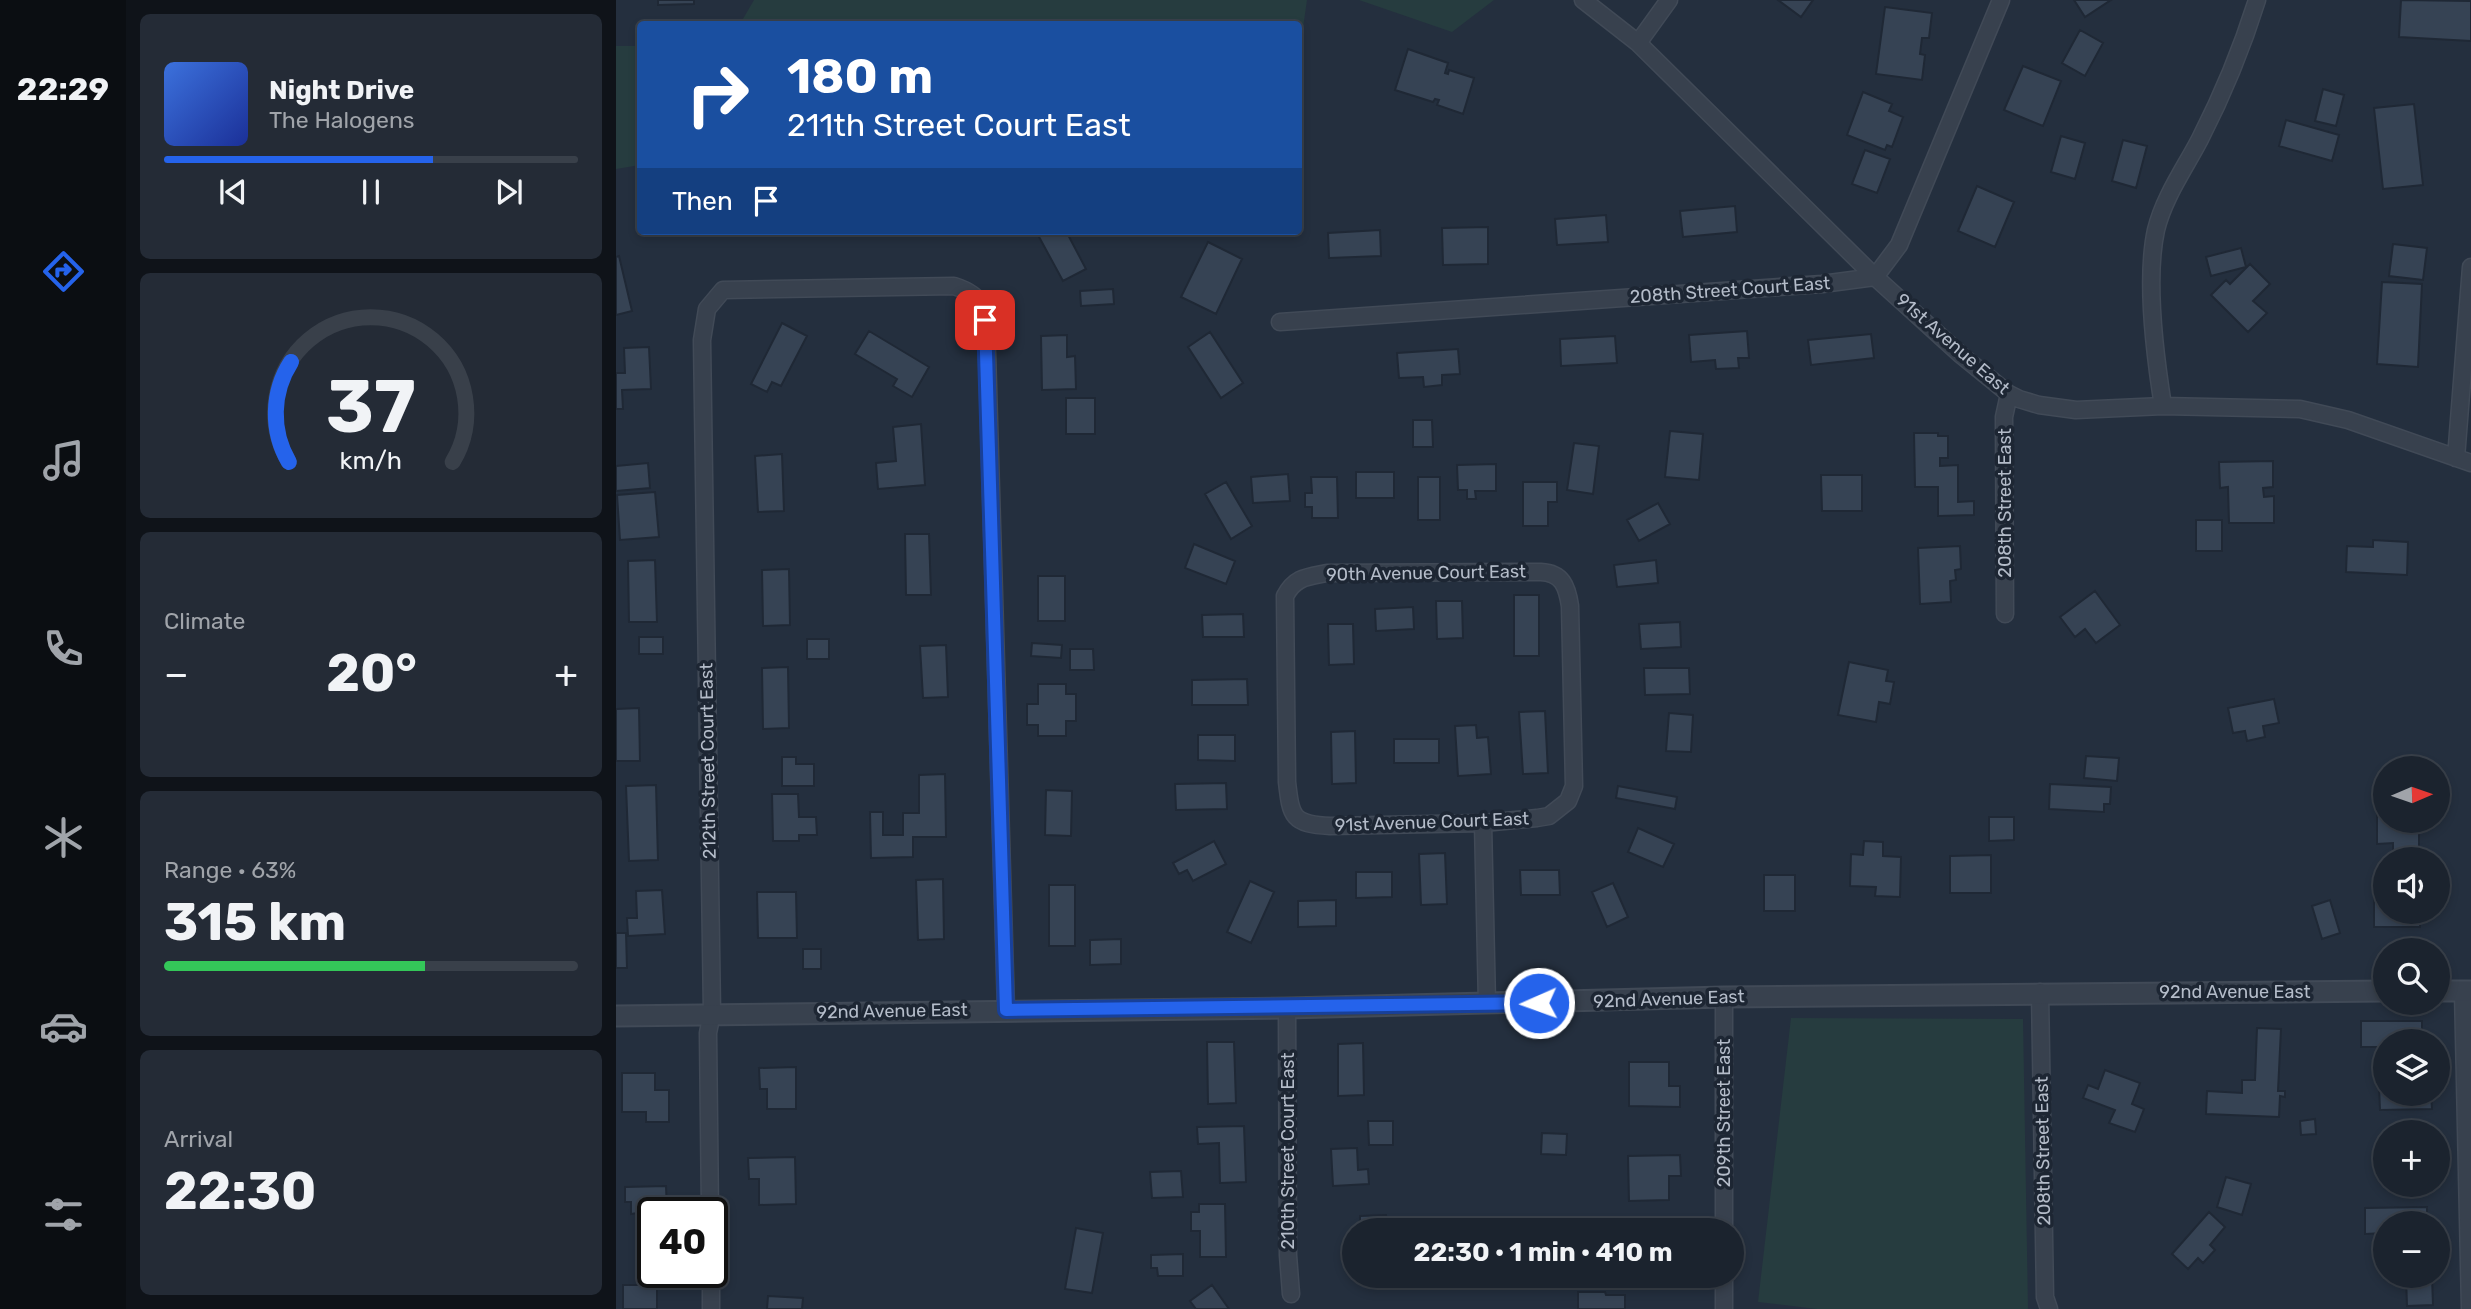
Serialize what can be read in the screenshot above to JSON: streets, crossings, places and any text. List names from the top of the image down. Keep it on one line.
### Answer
{"streets":{"street":["208th Street Court East","91st Avenue East","208th Street East","90th Avenue Court East","212th Street Court East","91st Avenue Court East","92nd Avenue East","209th Street East","210th Street Court East"]},"crossings":[["208th Street Court East","91st Avenue East"],["91st Avenue East","208th Street East"],["208th Street East","92nd Avenue East"],["90th Avenue Court East","91st Avenue Court East"],["212th Street Court East","92nd Avenue East"],["92nd Avenue East","209th Street East"],["92nd Avenue East","210th Street Court East"]],"north":"right","page":{"tabs":"22:29","turn":["180 m","211th Street Court East"],"song":["Night Drive","The Halogens"],"then":"Then","tile":["Climate",["Range · 63%","315 km"],["Arrival","22:30"]],"heat":["−","20°","+"],"map_buttons":["+","−"],"limit":"40","trip":"22:30 · 1 min · 410 m","gauge":["37","km/h"]}}
